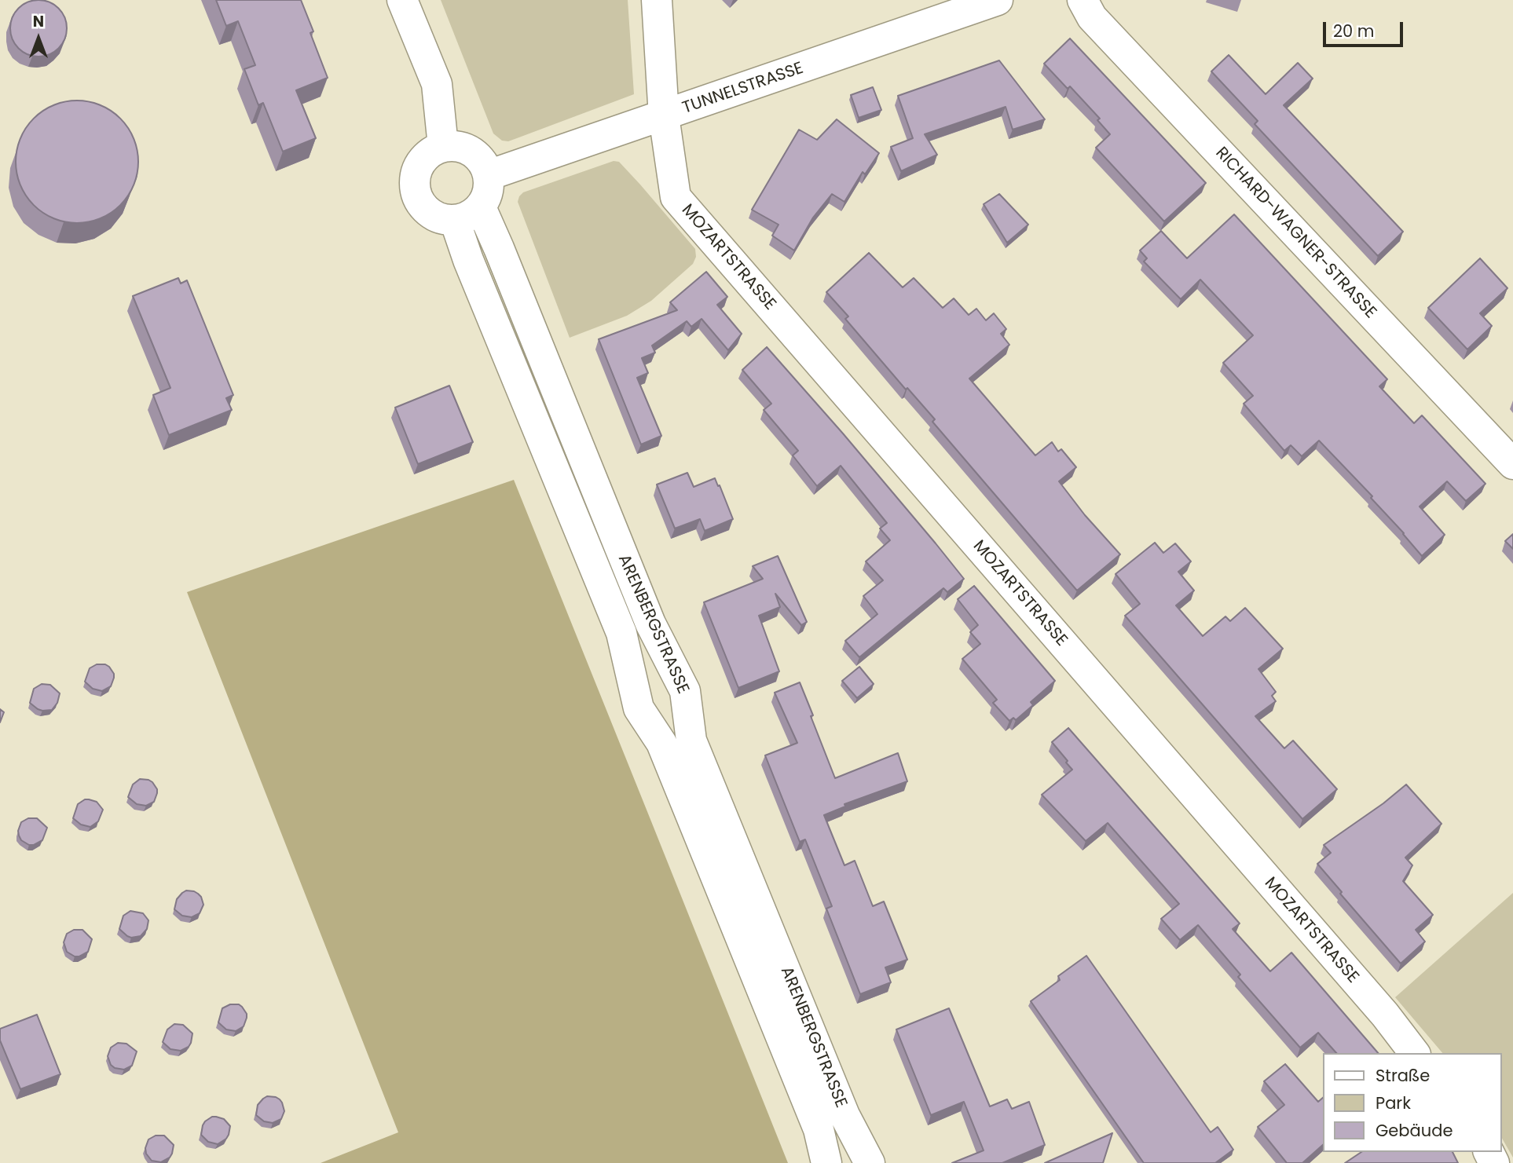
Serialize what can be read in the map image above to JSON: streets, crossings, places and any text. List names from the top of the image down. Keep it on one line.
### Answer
{"streets":{"street":["TUNNELSTRASSE","RICHARD-WAGNER-STRASSE","MOZARTSTRASSE","ARENBERGSTRASSE"]},"crossings":[["TUNNELSTRASSE","MOZARTSTRASSE"],["TUNNELSTRASSE","ARENBERGSTRASSE"]],"legend":["Straße","Park","Gebäude"],"scale_bar":"20 m","north":"top"}
